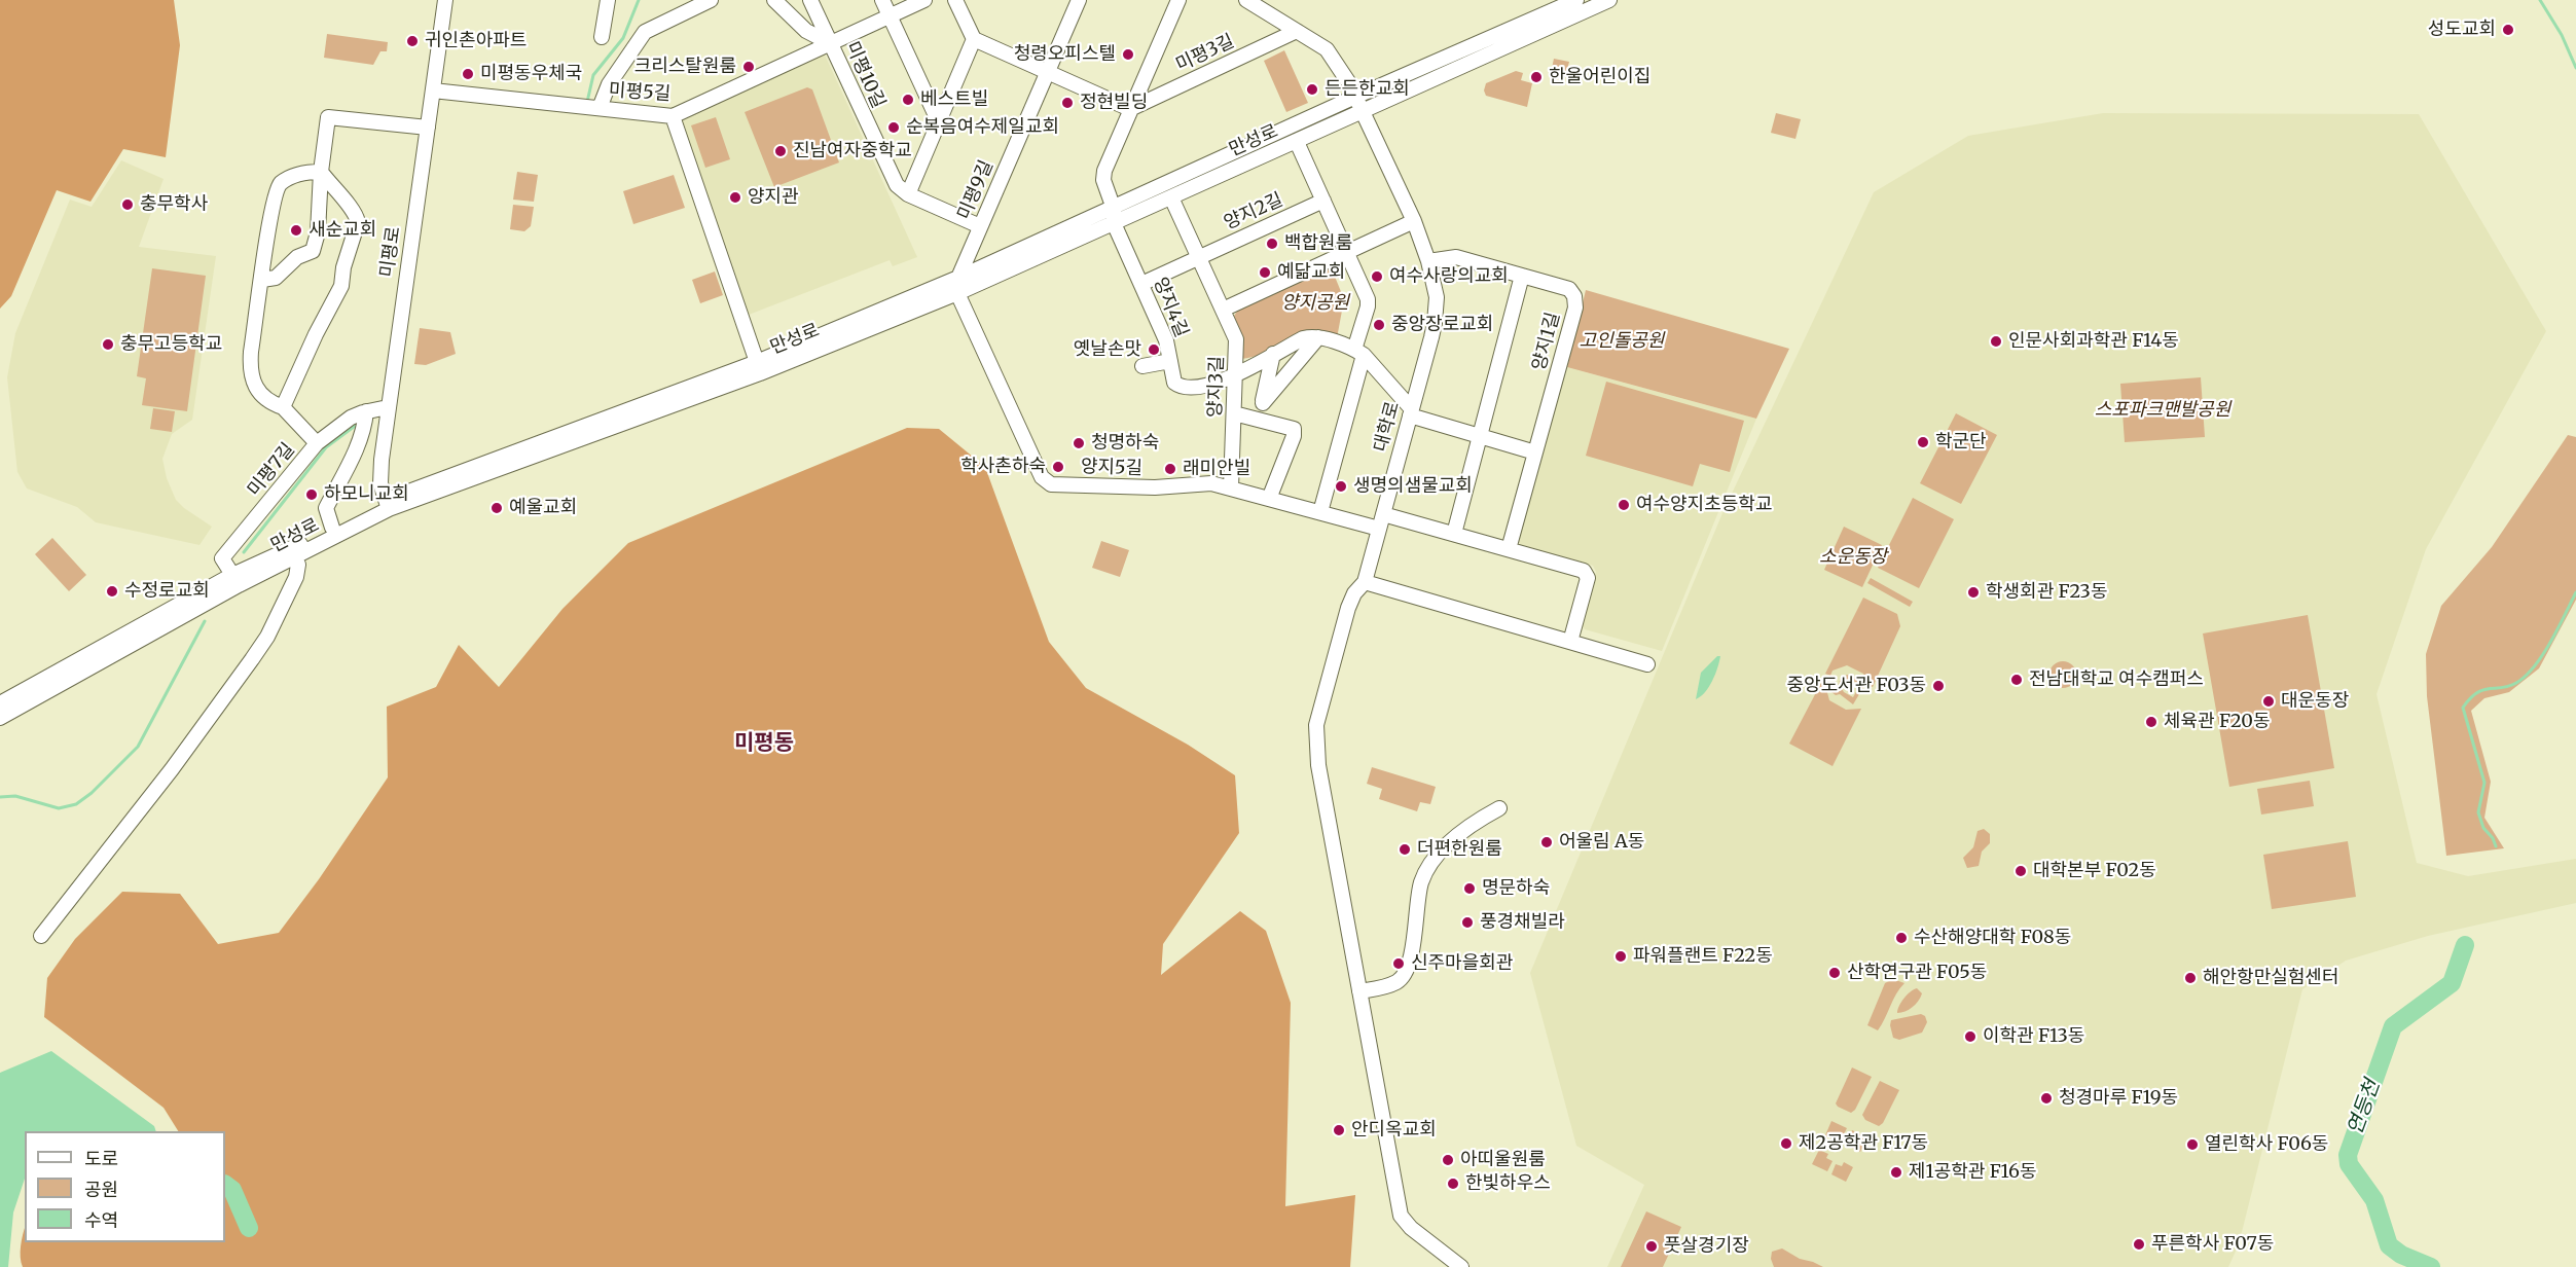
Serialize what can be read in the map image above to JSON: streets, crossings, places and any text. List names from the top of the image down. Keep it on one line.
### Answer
{"streets":{"street":["미평3길","미평10길","미평5길","만성로","미평9길","양지2길","미평로","양지4길","양지1길","양지3길","대학로","양지5길","미평7길"]},"crossings":[["미평3길","만성로"],["미평3길","양지4길"],["미평10길","미평5길"],["미평10길","미평9길"],["미평5길","미평로"],["만성로","미평9길"],["만성로","미평로"],["만성로","양지4길"],["만성로","양지3길"],["만성로","대학로"],["만성로","양지5길"],["만성로","미평7길"],["미평9길","양지5길"],["양지2길","양지3길"],["미평로","미평7길"],["양지4길","양지3길"],["양지1길","대학로"],["양지3길","양지5길"],["대학로","양지5길"]],"districts":["미평동"],"water":["연등천"],"parks":["양지공원","고인돌공원","스포파크맨발공원","소운동장"],"places":["성도교회","귀인촌아파트","청령오피스텔","크리스탈원룸","미평동우체국","한울어린이집","든든한교회","베스트빌","정현빌딩","순복음여수제일교회","진남여자중학교","양지관","충무학사","새순교회","백합원룸","예닮교회","여수사랑의교회","중앙장로교회","인문사회과학관 F14동","충무고등학교","옛날손맛","학군단","청명하숙","학사촌하숙","래미안빌","생명의샘물교회","하모니교회","여수양지초등학교","예울교회","수정로교회","학생회관 F23동","전남대학교 여수캠퍼스","중앙도서관 F03동","대운동장","체육관 F20동","어울림 A동","더편한원룸","대학본부 F02동","명문하숙","풍경채빌라","수산해양대학 F08동","파워플랜트 F22동","신주마을회관","산학연구관 F05동","해안항만실험센터","이학관 F13동","청경마루 F19동","안디옥교회","제2공학관 F17동","열린학사 F06동","아띠울원룸","제1공학관 F16동","한빛하우스","푸른학사 F07동","풋살경기장"],"legend":["도로","공원","수역"]}
